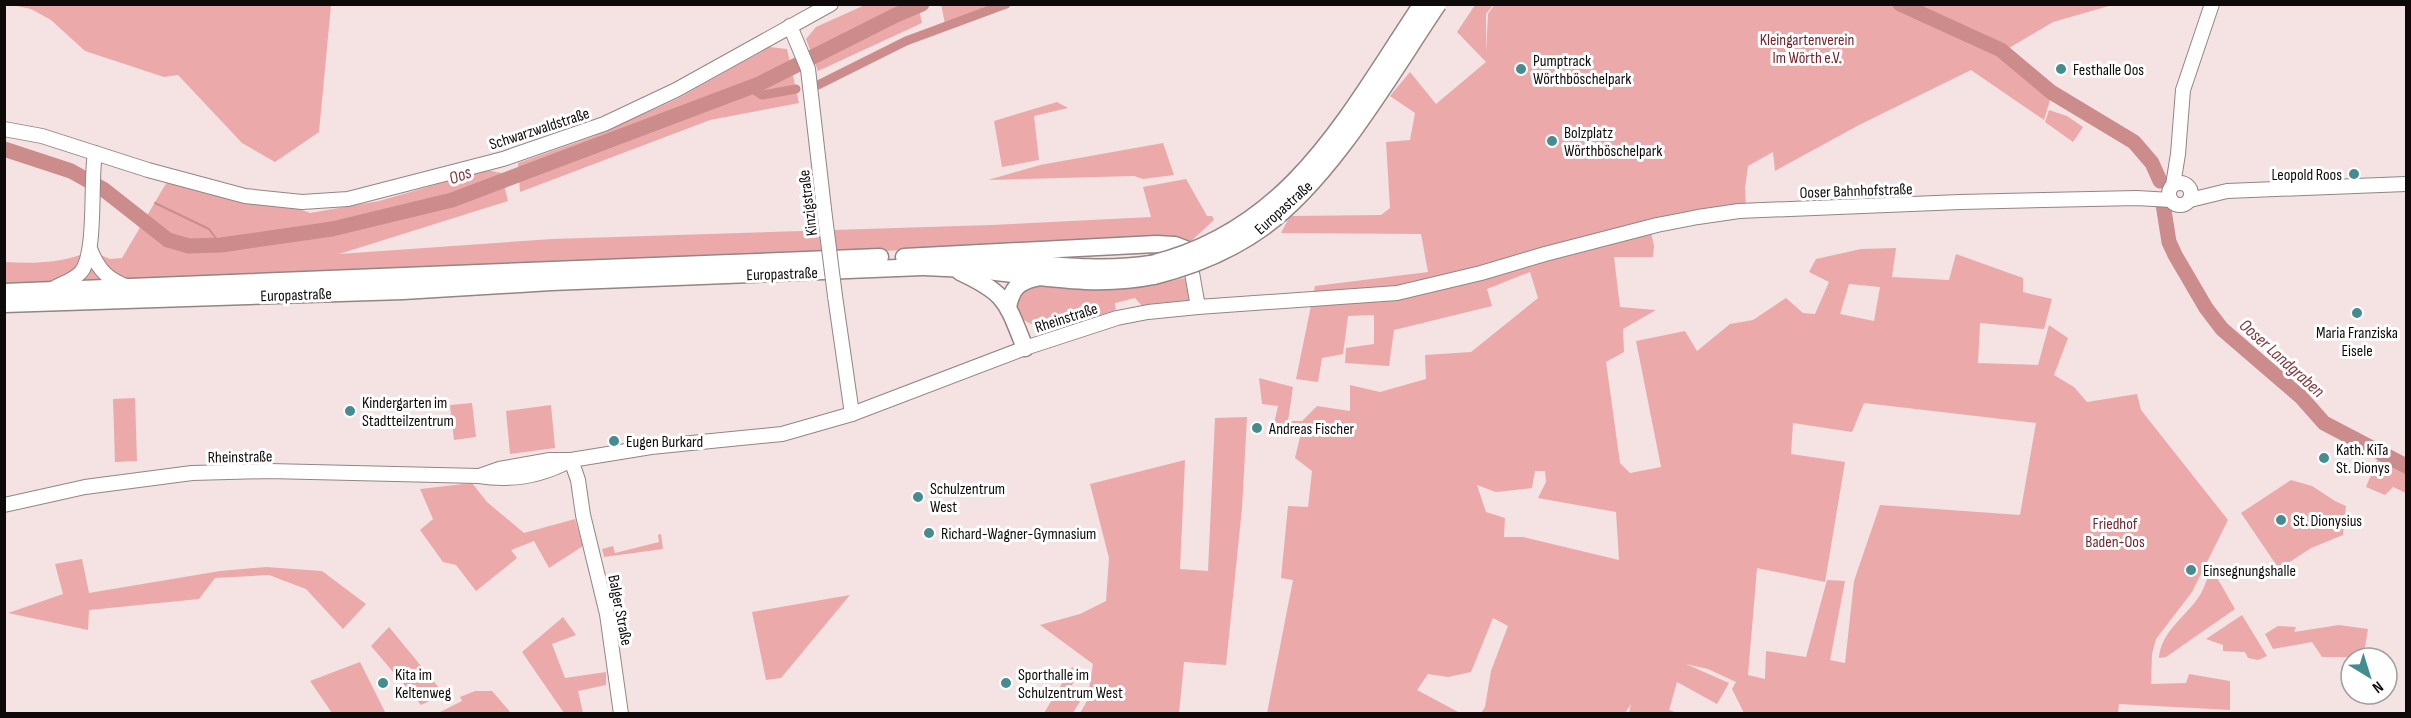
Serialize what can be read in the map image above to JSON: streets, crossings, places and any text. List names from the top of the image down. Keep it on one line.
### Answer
{"streets":{"main road":["Europastraße"],"street":["Schwarzwaldstraße","Ooser Bahnhofstraße","Kinzigstraße","Rheinstraße","Balger Straße"]},"crossings":[["Schwarzwaldstraße","Kinzigstraße"],["Ooser Bahnhofstraße","Rheinstraße"],["Kinzigstraße","Rheinstraße"],["Rheinstraße","Balger Straße"]],"water":["Oos","Ooser Landgraben"],"parks":["Kleingartenverein Im Wörth e.V.","Friedhof Baden-Oos"],"places":["Pumptrack Wörthböschelpark","Festhalle Oos","Bolzplatz Wörthböschelpark","Leopold Roos","Maria Franziska Eisele","Kindergarten im Stadtteilzentrum","Andreas Fischer","Eugen Burkard","Kath. KiTa St. Dionys","Schulzentrum West","St. Dionysius","Richard-Wagner-Gymnasium","Einsegnungshalle","Kita im Keltenweg","Sporthalle im Schulzentrum West"],"north":"bottom right"}
